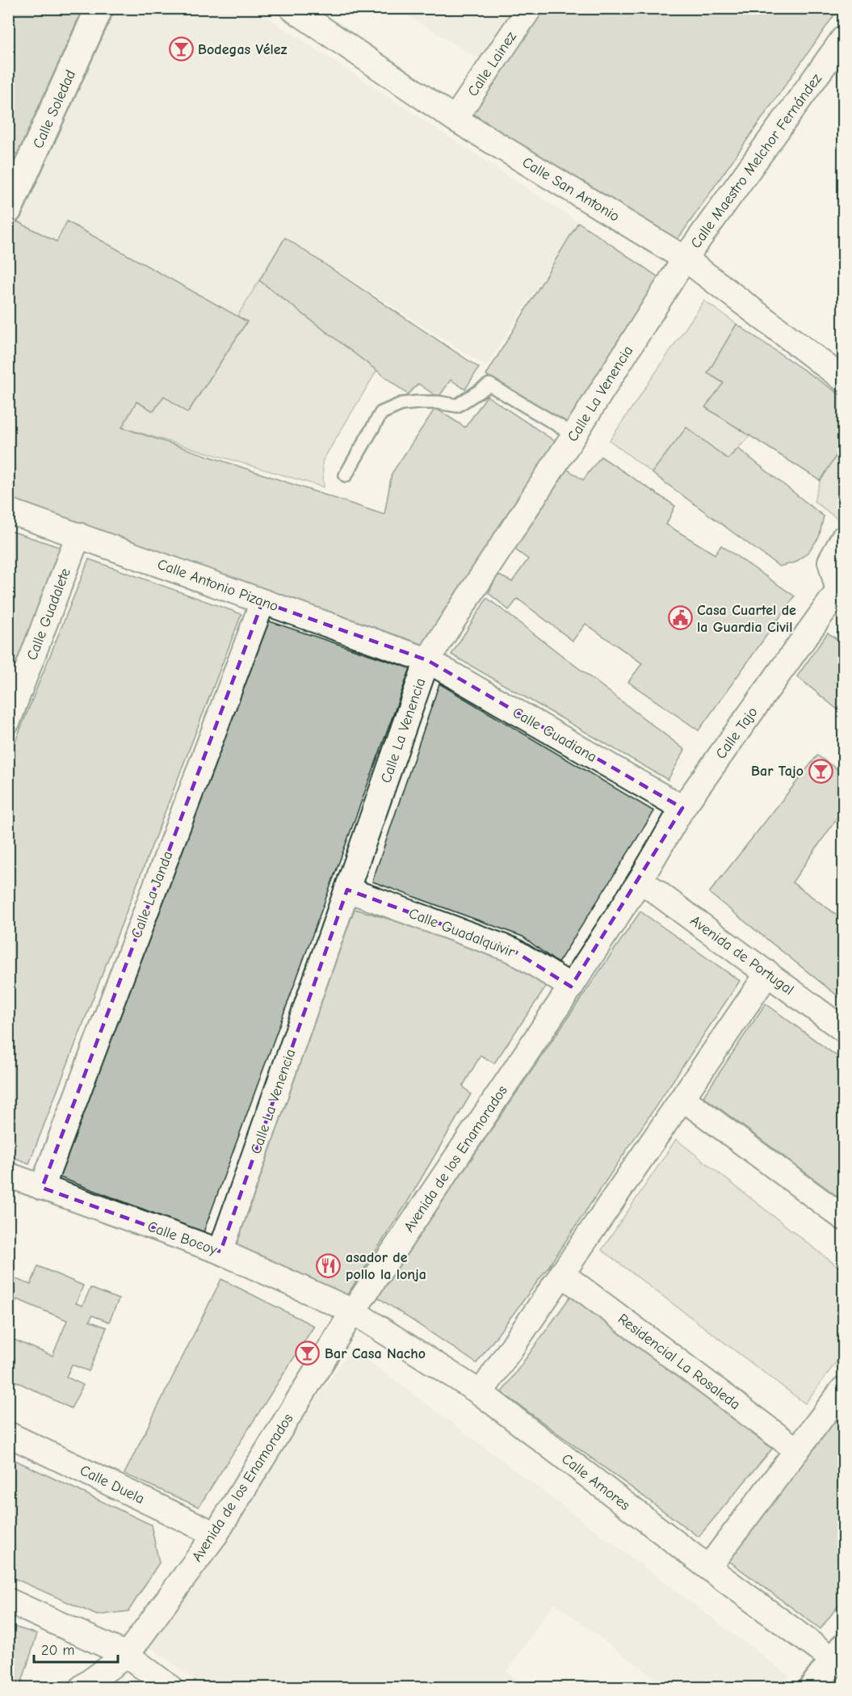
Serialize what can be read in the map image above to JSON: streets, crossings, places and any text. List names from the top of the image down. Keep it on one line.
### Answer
{"streets":{"street":["Calle Lainez","Calle Soledad","Calle Maestro Melchor Fernández","Calle San Antonio","Calle La Venencia","Calle Antonio Pizano","Calle Guadalete","Calle Tajo","Calle Guadiana","Calle La Janda","Calle Guadalquivir","Avenida de Portugal","Avenida de los Enamorados","Calle Bocoy","Residencial La Rosaleda","Calle Amores","Calle Duela"]},"crossings":[["Calle Lainez","Calle San Antonio"],["Calle Maestro Melchor Fernández","Calle San Antonio"],["Calle Maestro Melchor Fernández","Calle La Venencia"],["Calle San Antonio","Calle La Venencia"],["Calle La Venencia","Calle Antonio Pizano"],["Calle La Venencia","Calle Guadiana"],["Calle La Venencia","Calle Guadalquivir"],["Calle La Venencia","Calle Bocoy"],["Calle Antonio Pizano","Calle Guadalete"],["Calle Antonio Pizano","Calle Guadiana"],["Calle Antonio Pizano","Calle La Janda"],["Calle Tajo","Calle Guadiana"],["Calle Tajo","Avenida de Portugal"],["Calle Tajo","Avenida de los Enamorados"],["Calle La Janda","Calle Bocoy"],["Calle Guadalquivir","Avenida de los Enamorados"],["Avenida de Portugal","Avenida de los Enamorados"],["Avenida de los Enamorados","Calle Bocoy"],["Avenida de los Enamorados","Calle Amores"],["Avenida de los Enamorados","Calle Duela"],["Calle Bocoy","Calle Amores"]],"places":{"bar":["Bodegas Vélez","Bar Tajo","Bar Casa Nacho"],"public building":["Casa Cuartel de la Guardia Civil"],"restaurant":["asador de pollo la lonja"]},"scale_bar":"20 m"}
